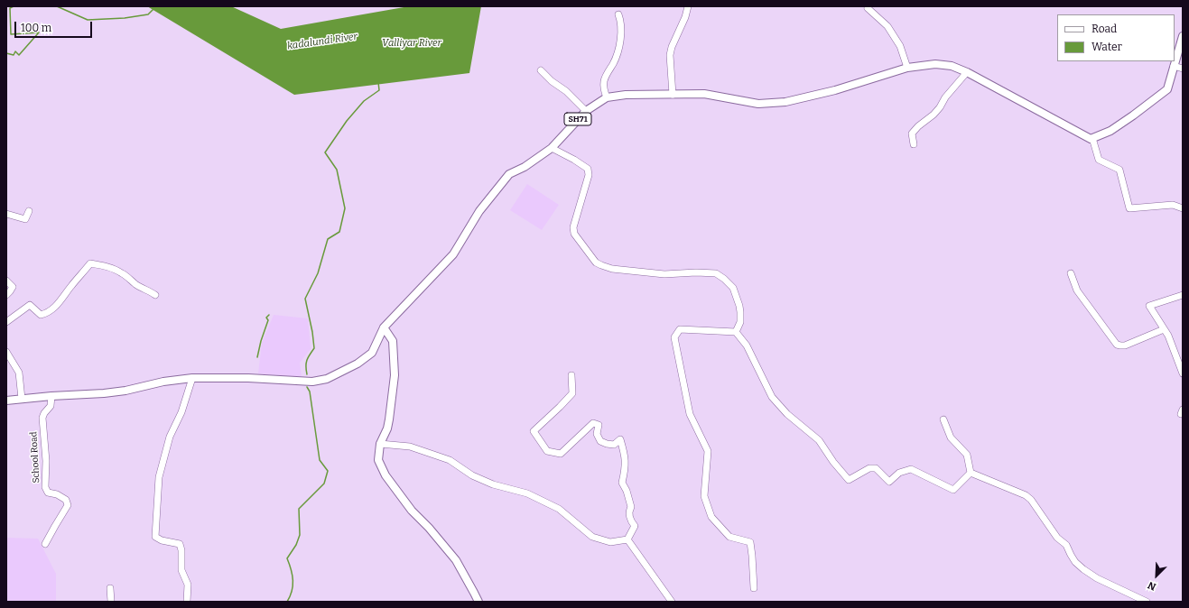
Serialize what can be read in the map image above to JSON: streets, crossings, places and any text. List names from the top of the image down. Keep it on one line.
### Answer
{"streets":{"main road":["SH71"],"street":["School Road"]},"crossings":[["SH71","School Road"]],"water":["kadalundi River","Valliyar River"],"legend":["Road","Water"],"scale_bar":"100 m","north":"bottom left"}
